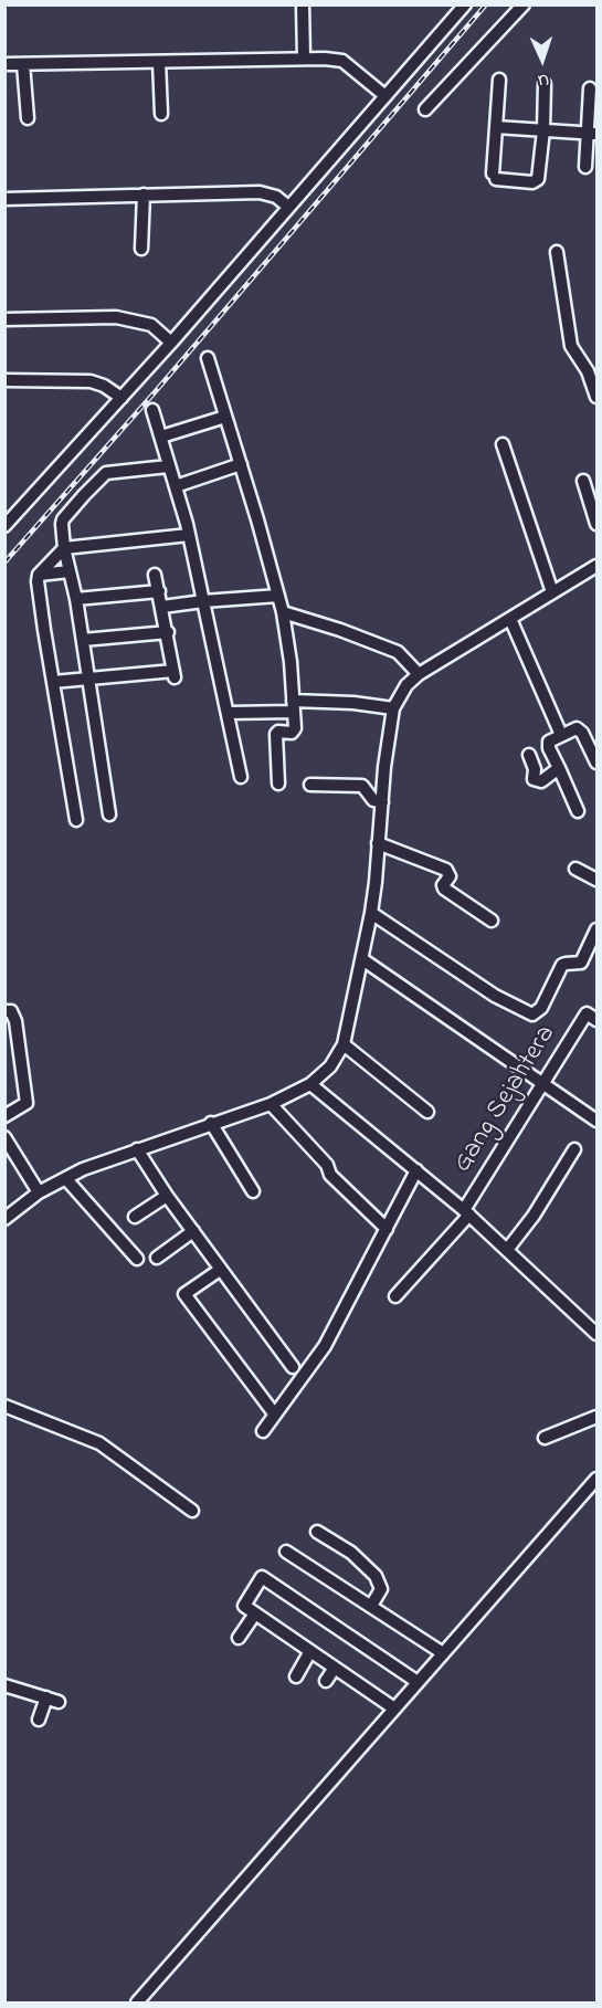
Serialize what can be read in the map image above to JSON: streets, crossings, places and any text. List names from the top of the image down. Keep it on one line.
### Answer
{"streets":{"street":["Gang Sejahtera"]},"north":"bottom"}
